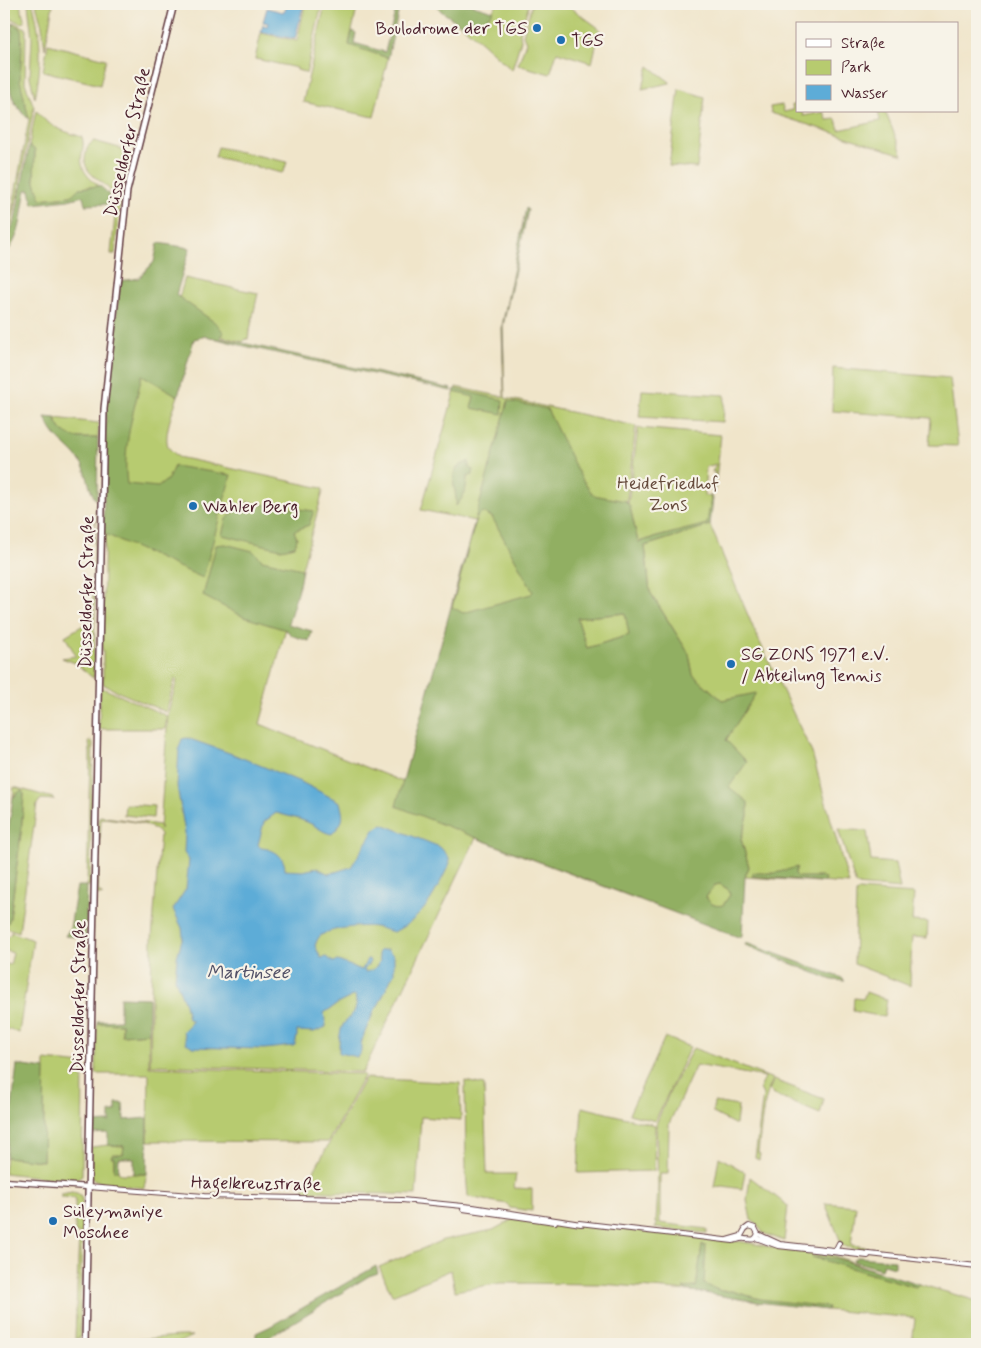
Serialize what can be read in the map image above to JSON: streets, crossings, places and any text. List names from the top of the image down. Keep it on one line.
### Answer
{"streets":{"main road":["Düsseldorfer Straße"],"street":["Hagelkreuzstraße"]},"crossings":[["Düsseldorfer Straße","Hagelkreuzstraße"]],"water":["Martinsee"],"parks":["Heidefriedhof Zons"],"places":["Boulodrome der TGS","TGS","Wahler Berg","SG ZONS 1971 e.V. / Abteilung Tennis","Süleymaniye Moschee"],"legend":["Straße","Park","Wasser"]}
